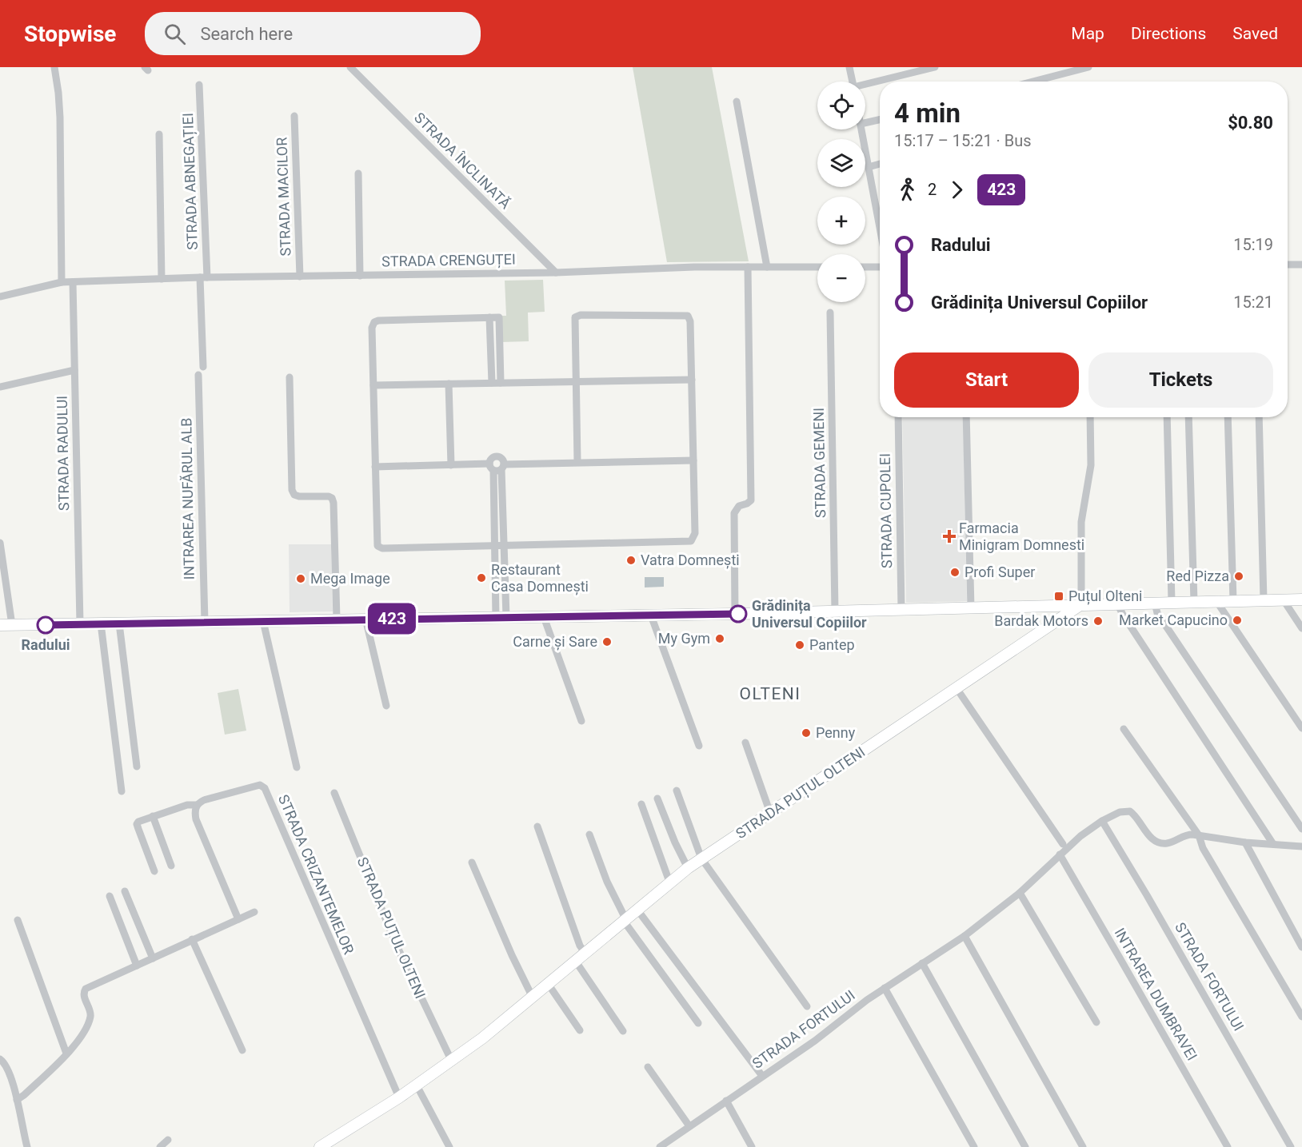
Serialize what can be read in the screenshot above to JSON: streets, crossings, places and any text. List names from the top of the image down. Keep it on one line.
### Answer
{"streets":{"main road":["STRADA PUȚUL OLTENI"],"street":["STRADA ÎNCLINATĂ","STRADA ABNEGAȚIEI","STRADA MACILOR","STRADA CRENGUȚEI","STRADA RADULUI","STRADA GEMENI","INTRAREA NUFĂRUL ALB","STRADA CUPOLEI","STRADA CRIZANTEMELOR","STRADA FORTULUI","INTRAREA DUMBRAVEI"]},"crossings":[["STRADA ÎNCLINATĂ","STRADA CRENGUȚEI"],["STRADA ABNEGAȚIEI","STRADA CRENGUȚEI"],["STRADA MACILOR","STRADA CRENGUȚEI"],["STRADA CRENGUȚEI","STRADA RADULUI"],["STRADA PUȚUL OLTENI","STRADA CRIZANTEMELOR"],["STRADA FORTULUI","INTRAREA DUMBRAVEI"]],"districts":["OLTENI"],"places":{"health":["Farmacia Minigram Domnesti"],"other":["Vatra Domnești","Profi Super","Red Pizza","Restaurant Casa Domnești","Mega Image","Grădinița Universul Copiilor","Market Capucino","Bardak Motors","Radului","My Gym","Carne și Sare","Pantep","Penny"],"transit":["Puțul Olteni"]},"lines":["bus line 423"],"page":{"header":"Stopwise","search":"Search here","nav":["Map","Directions","Saved"],"on_map":"423","map_buttons":["+","−"],"heading":["4 min","15:17 – 15:21 · Bus","$0.80"],"legs":["2","423"],"list":[{"name":"Radului","value":"15:19"},{"name":"Grădinița Universul Copiilor","value":"15:21"}],"buttons":["Start","Tickets"]}}
